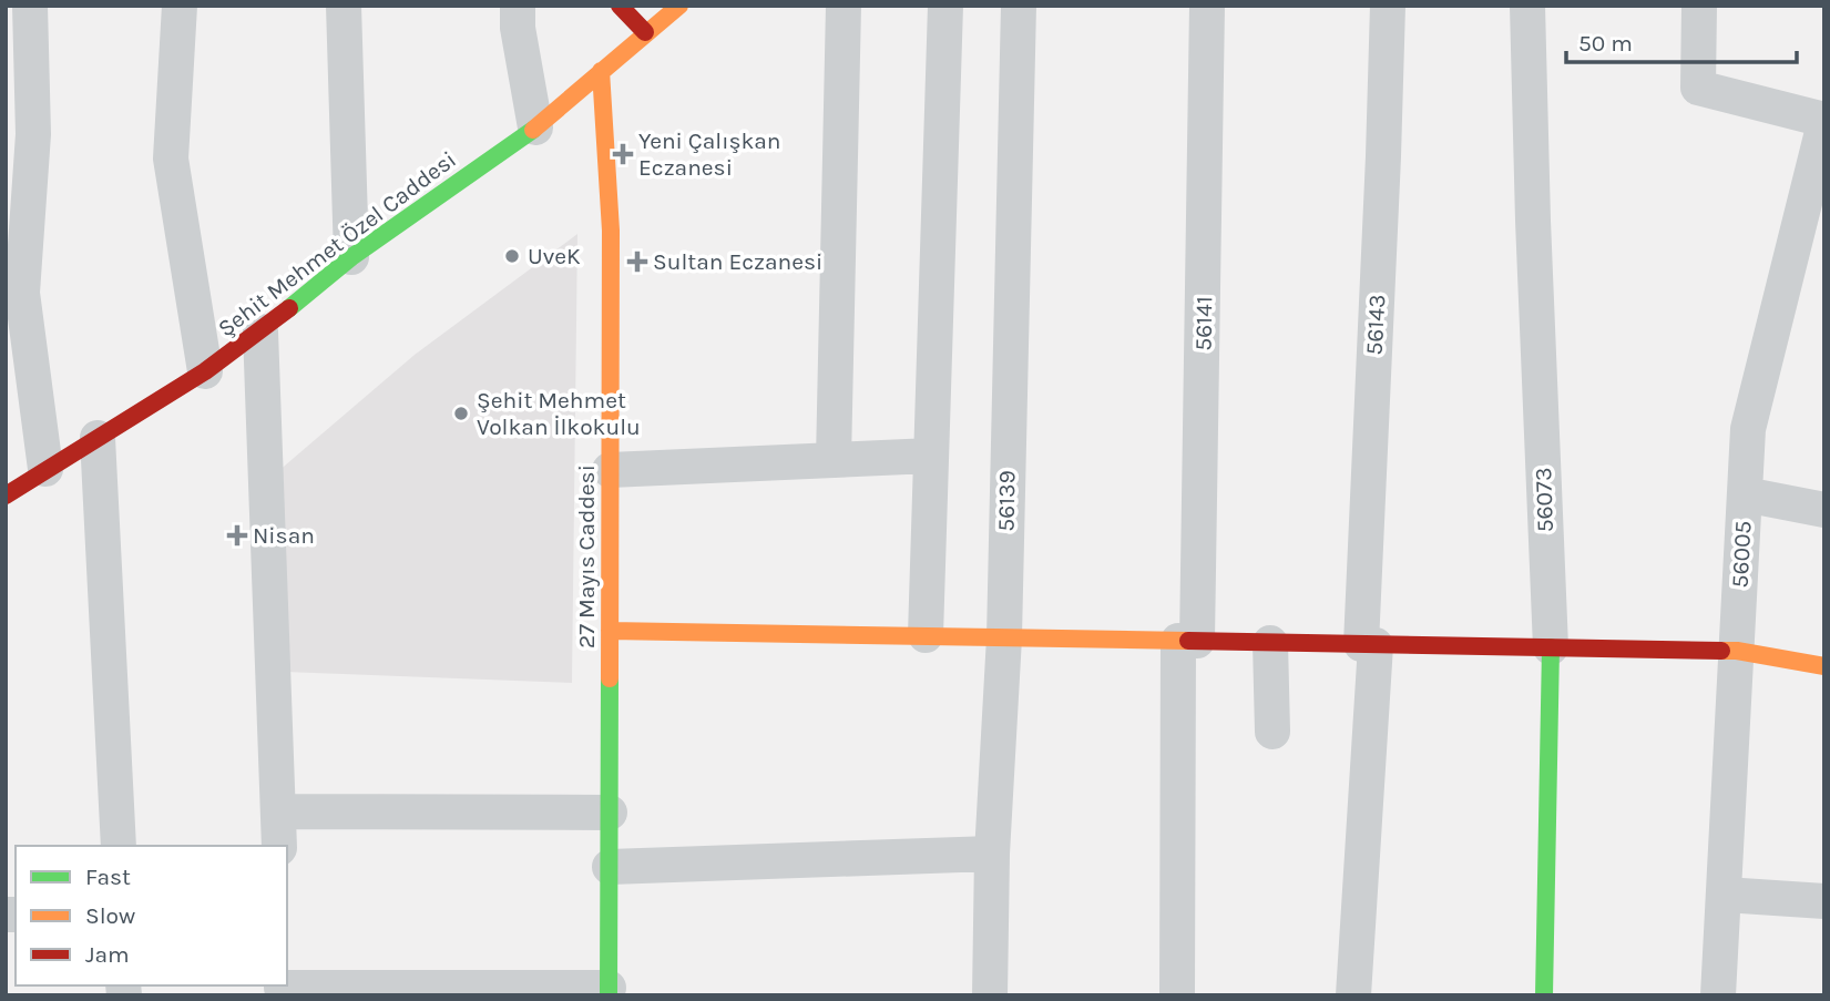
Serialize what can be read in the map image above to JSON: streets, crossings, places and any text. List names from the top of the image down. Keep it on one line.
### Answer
{"streets":{"street":["Şehit Mehmet Özel Caddesi","56141","56143","56073","56139","56005","27 Mayıs Caddesi"]},"crossings":[["Şehit Mehmet Özel Caddesi","27 Mayıs Caddesi"]],"places":{"health":["Yeni Çalışkan Eczanesi","Sultan Eczanesi","Nisan"],"other":["UveK","Şehit Mehmet Volkan İlkokulu"]},"legend":["Fast","Slow","Jam"],"scale_bar":"50 m"}
